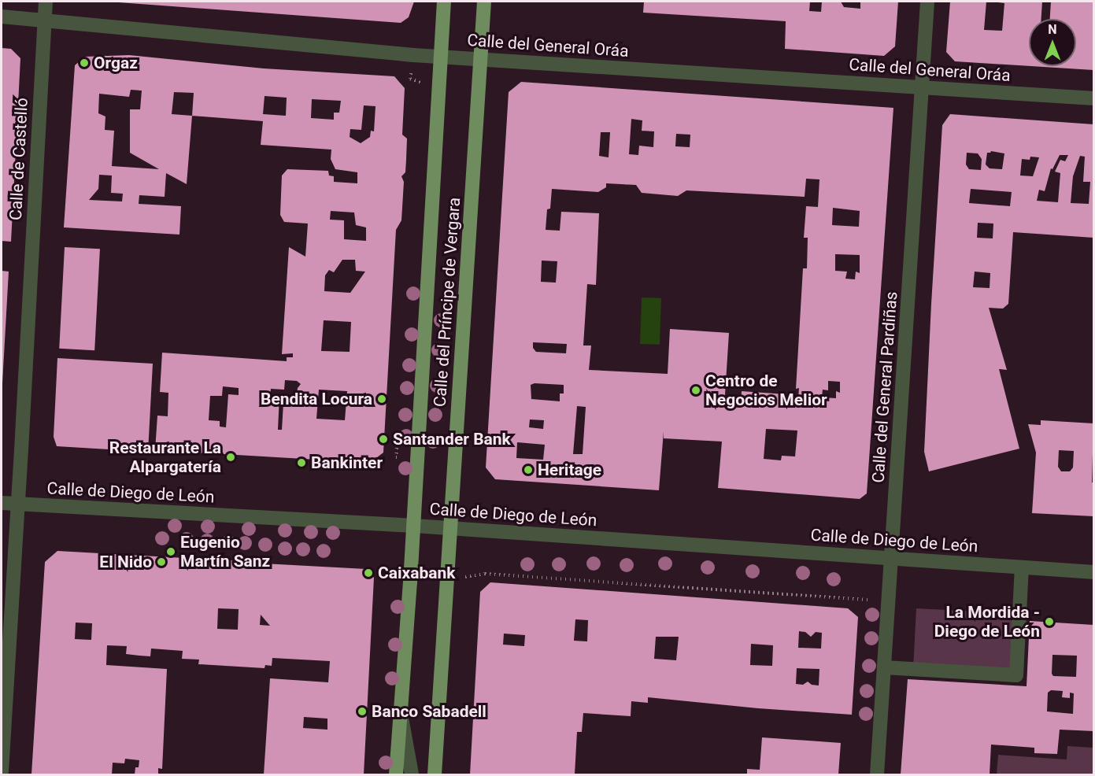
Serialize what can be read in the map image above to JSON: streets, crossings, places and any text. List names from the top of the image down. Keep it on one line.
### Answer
{"streets":{"main road":["Calle del Príncipe de Vergara"],"street":["Calle del General Oráa","Calle de Castelló","Calle del General Pardiñas","Calle de Diego de León"]},"crossings":[["Calle del General Oráa","Calle de Castelló"],["Calle del General Oráa","Calle del Príncipe de Vergara"],["Calle del General Oráa","Calle del General Pardiñas"],["Calle de Castelló","Calle de Diego de León"],["Calle del Príncipe de Vergara","Calle de Diego de León"],["Calle del General Pardiñas","Calle de Diego de León"]],"places":["Orgaz","Centro de Negocios Melior","Bendita Locura","Santander Bank","Restaurante La Alpargatería","Bankinter","Heritage","Eugenio Martín Sanz","El Nido","Caixabank","La Mordida - Diego de León","Banco Sabadell"],"north":"top"}
